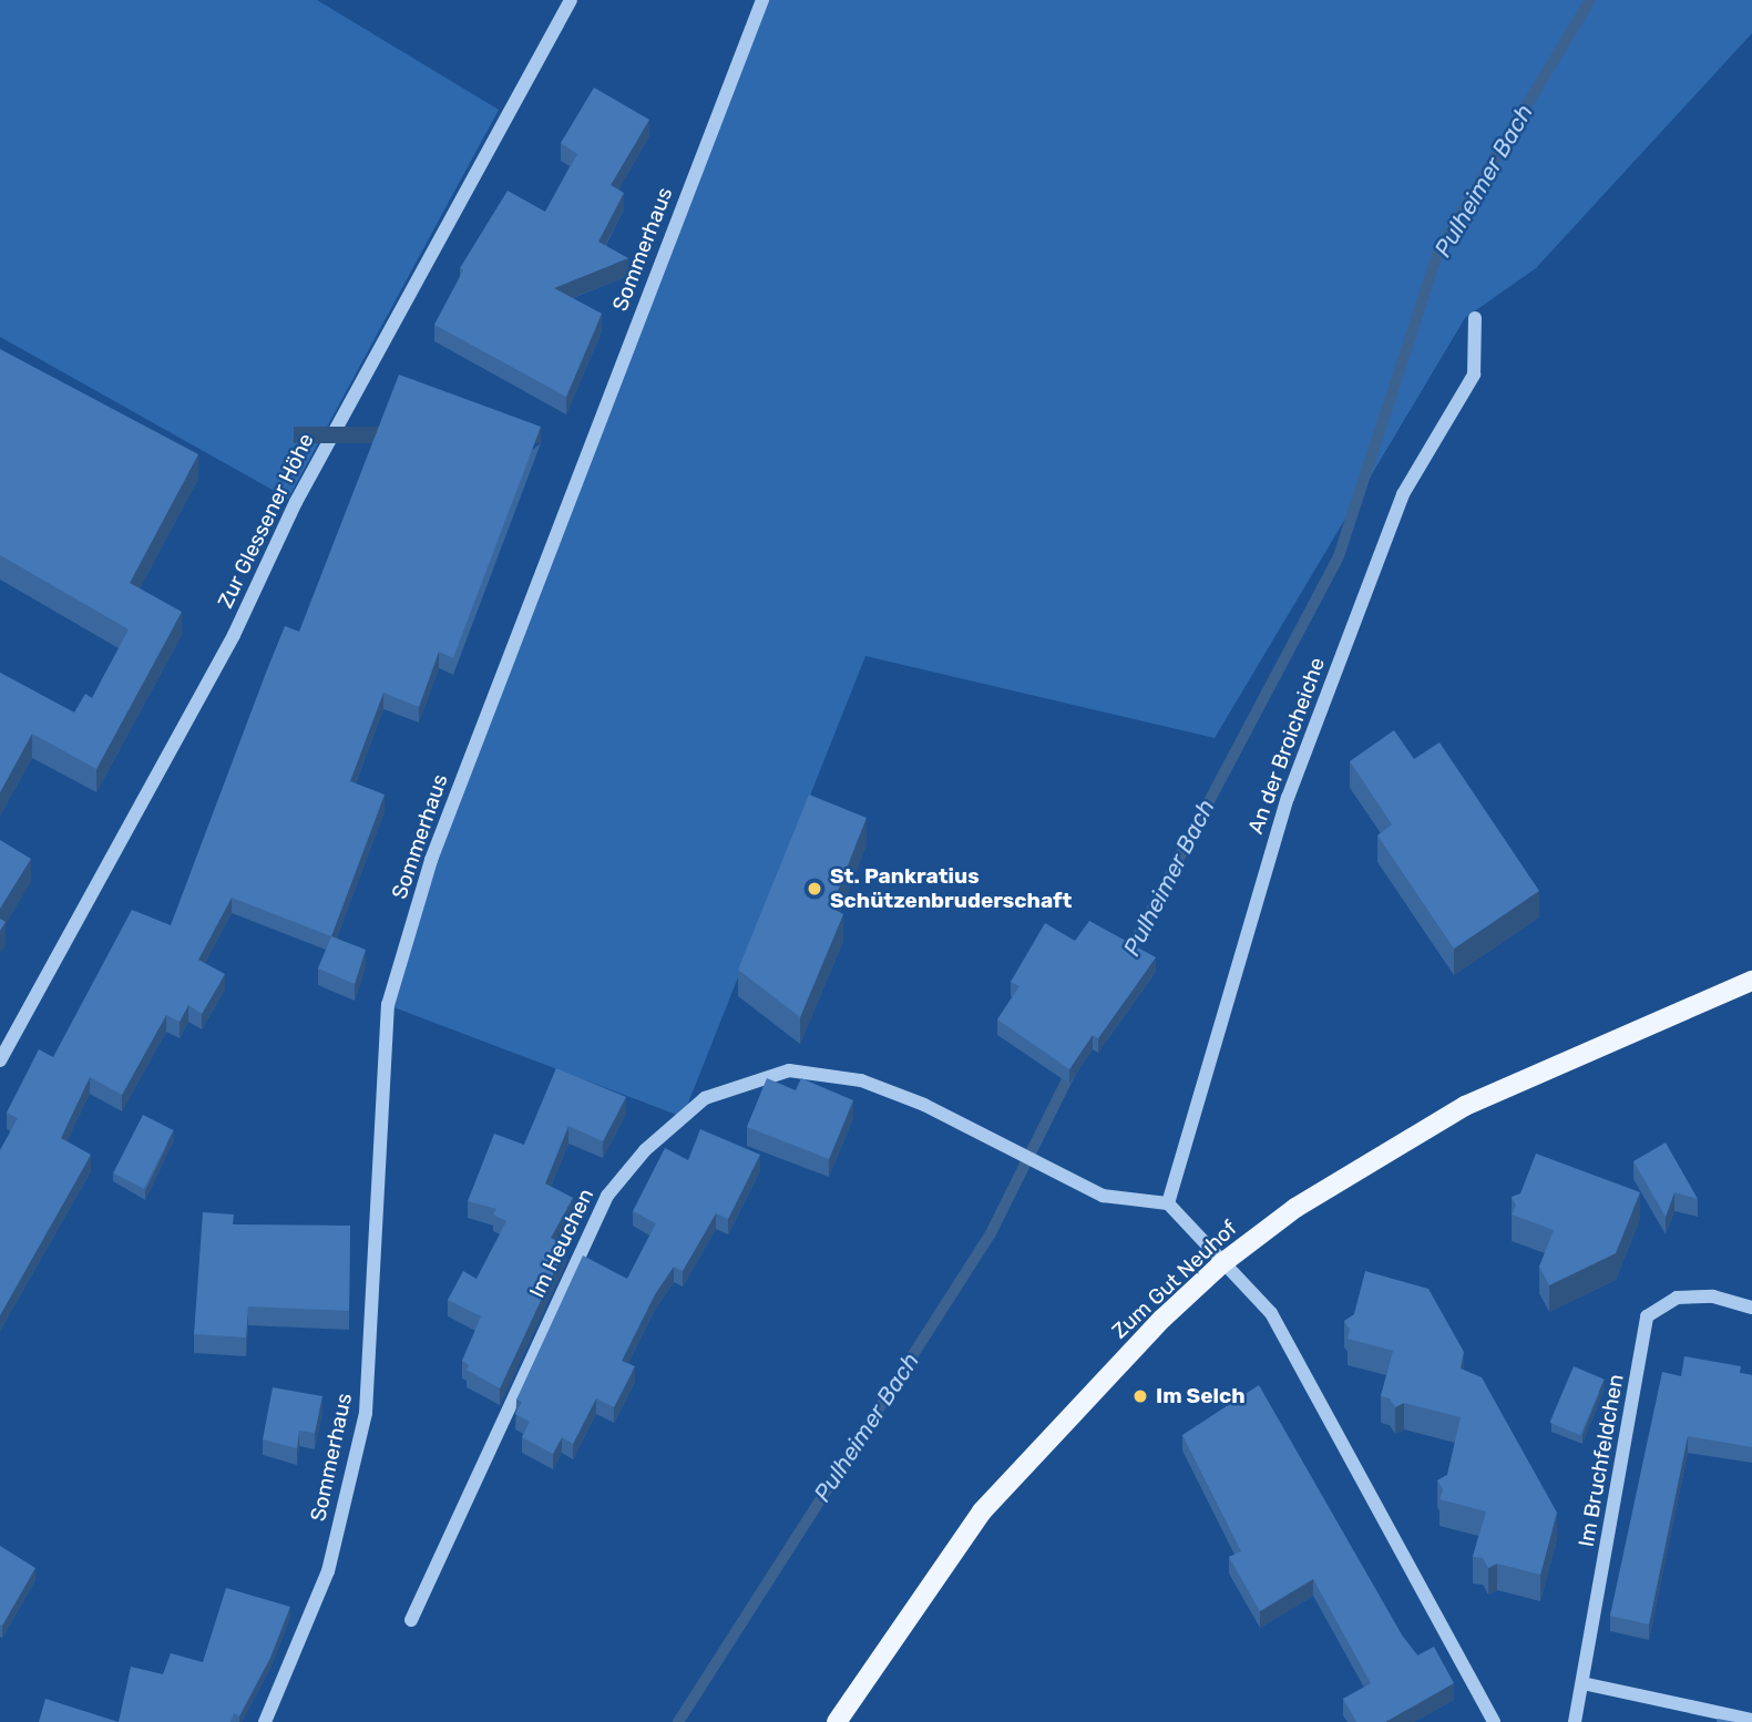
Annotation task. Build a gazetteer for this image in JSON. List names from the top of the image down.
{
  "streets": {
    "main road": ["Zum Gut Neuhof"],
    "street": [
      "Sommerhaus",
      "Zur Glessener Höhe",
      "An der Broicheiche",
      "Im Heuchen",
      "Im Bruchfeldchen"
    ]
  },
  "crossings": [
    ["An der Broicheiche", "Im Heuchen"]
  ],
  "water": ["Pulheimer Bach"],
  "places": ["St. Pankratius Schützenbruderschaft", "Im Selch"]
}
